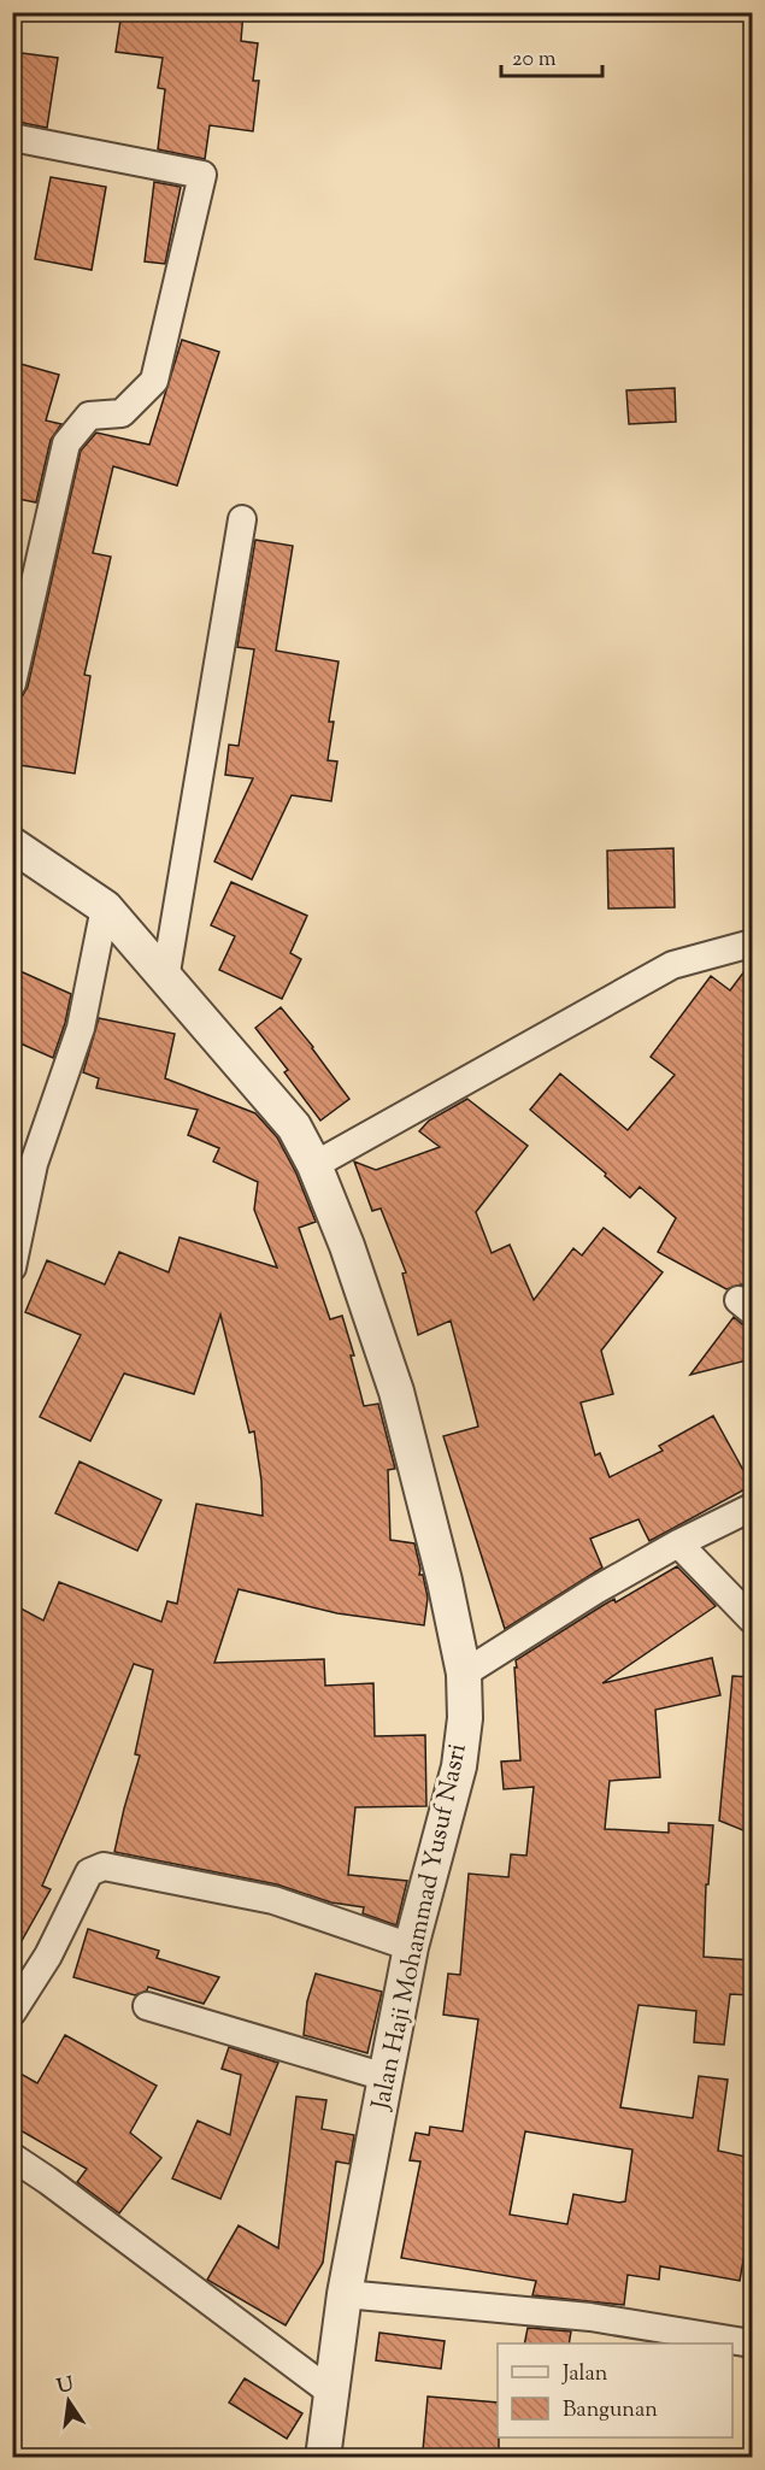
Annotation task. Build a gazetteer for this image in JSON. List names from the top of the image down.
{
  "streets": {
    "street": ["Jalan Haji Mohammad Yusuf Nasri"]
  },
  "legend": ["Jalan", "Bangunan"],
  "scale_bar": "20 m",
  "north": "top"
}
